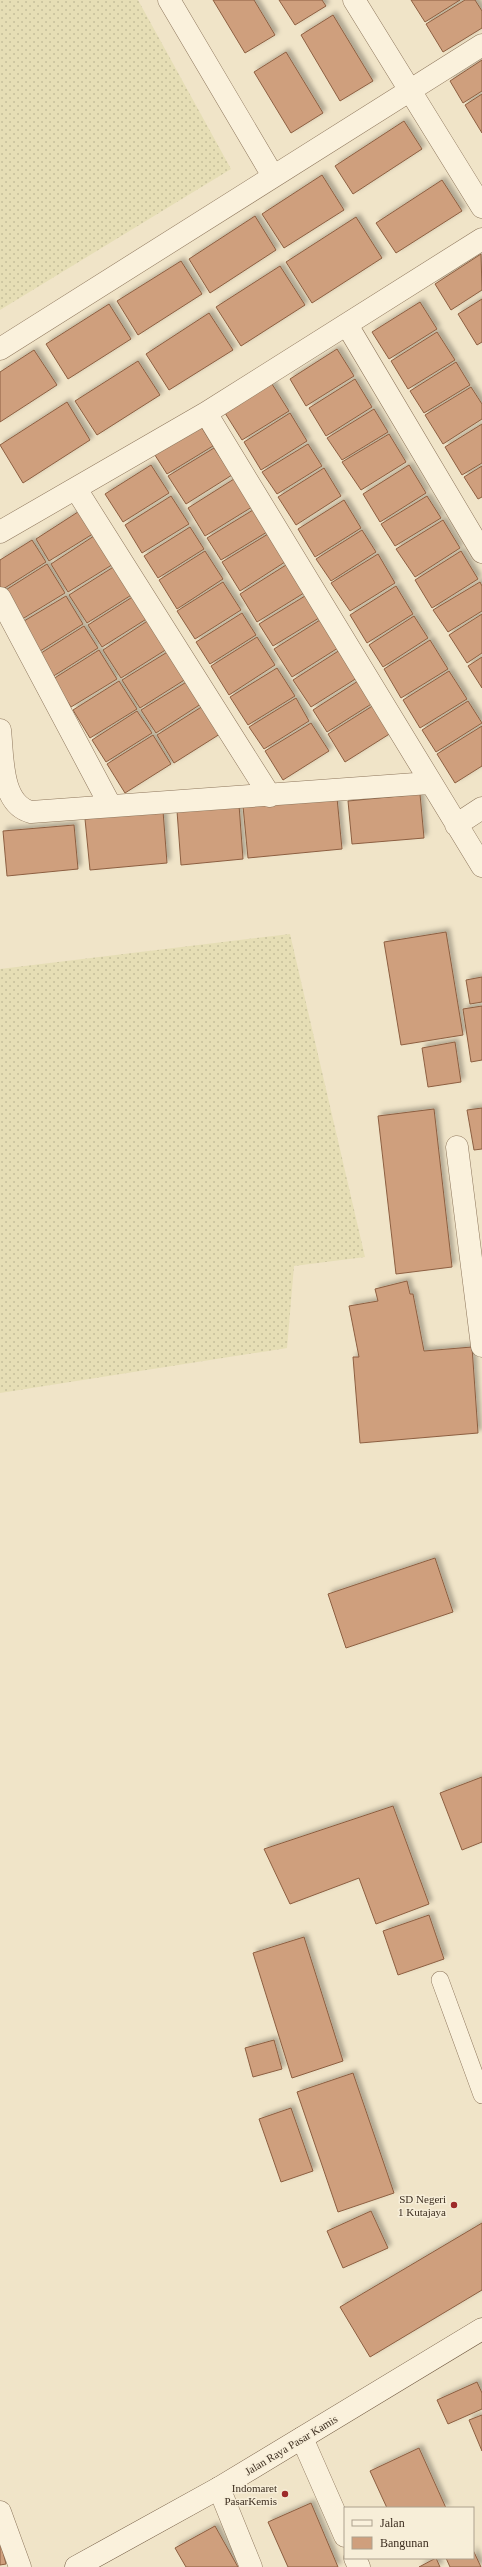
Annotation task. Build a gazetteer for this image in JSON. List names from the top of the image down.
{
  "streets": {
    "street": ["Jalan Raya Pasar Kamis"]
  },
  "places": ["SD Negeri 1 Kutajaya", "Indomaret PasarKemis"],
  "legend": ["Jalan", "Bangunan"]
}
